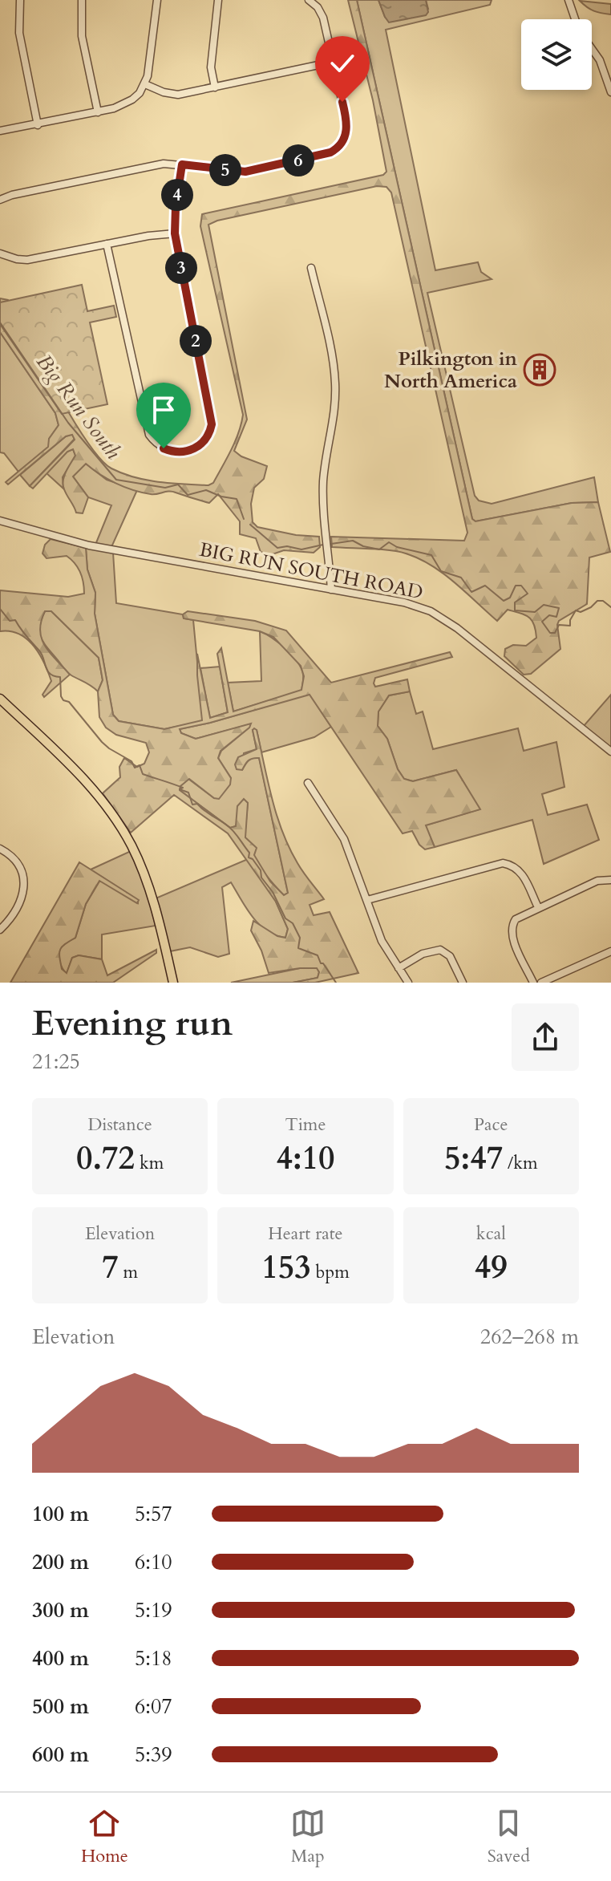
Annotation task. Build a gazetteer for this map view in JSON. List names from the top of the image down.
{
  "streets": {
    "street": ["BIG RUN SOUTH ROAD"]
  },
  "water": ["Big Run South"],
  "places": {
    "building": ["Pilkington in North America"]
  },
  "page": {
    "pins": [
      "6",
      "5",
      "4",
      "3",
      "2"
    ],
    "heading": ["Evening run", "21:25"],
    "stats": [
      ["Distance", "0.72 km"],
      ["Time", "4:10"],
      ["Pace", "5:47 /km"],
      ["Elevation", "7 m"],
      ["Heart rate", "153 bpm"],
      ["kcal", "49"]
    ],
    "chart": ["Elevation", "262–268 m"],
    "list": [
      {
        "name": "100 m",
        "note": "5:57"
      },
      {
        "name": "200 m",
        "note": "6:10"
      },
      {
        "name": "300 m",
        "note": "5:19"
      },
      {
        "name": "400 m",
        "note": "5:18"
      },
      {
        "name": "500 m",
        "note": "6:07"
      },
      {
        "name": "600 m",
        "note": "5:39"
      }
    ],
    "tabs": ["Home", "Map", "Saved"]
  }
}
